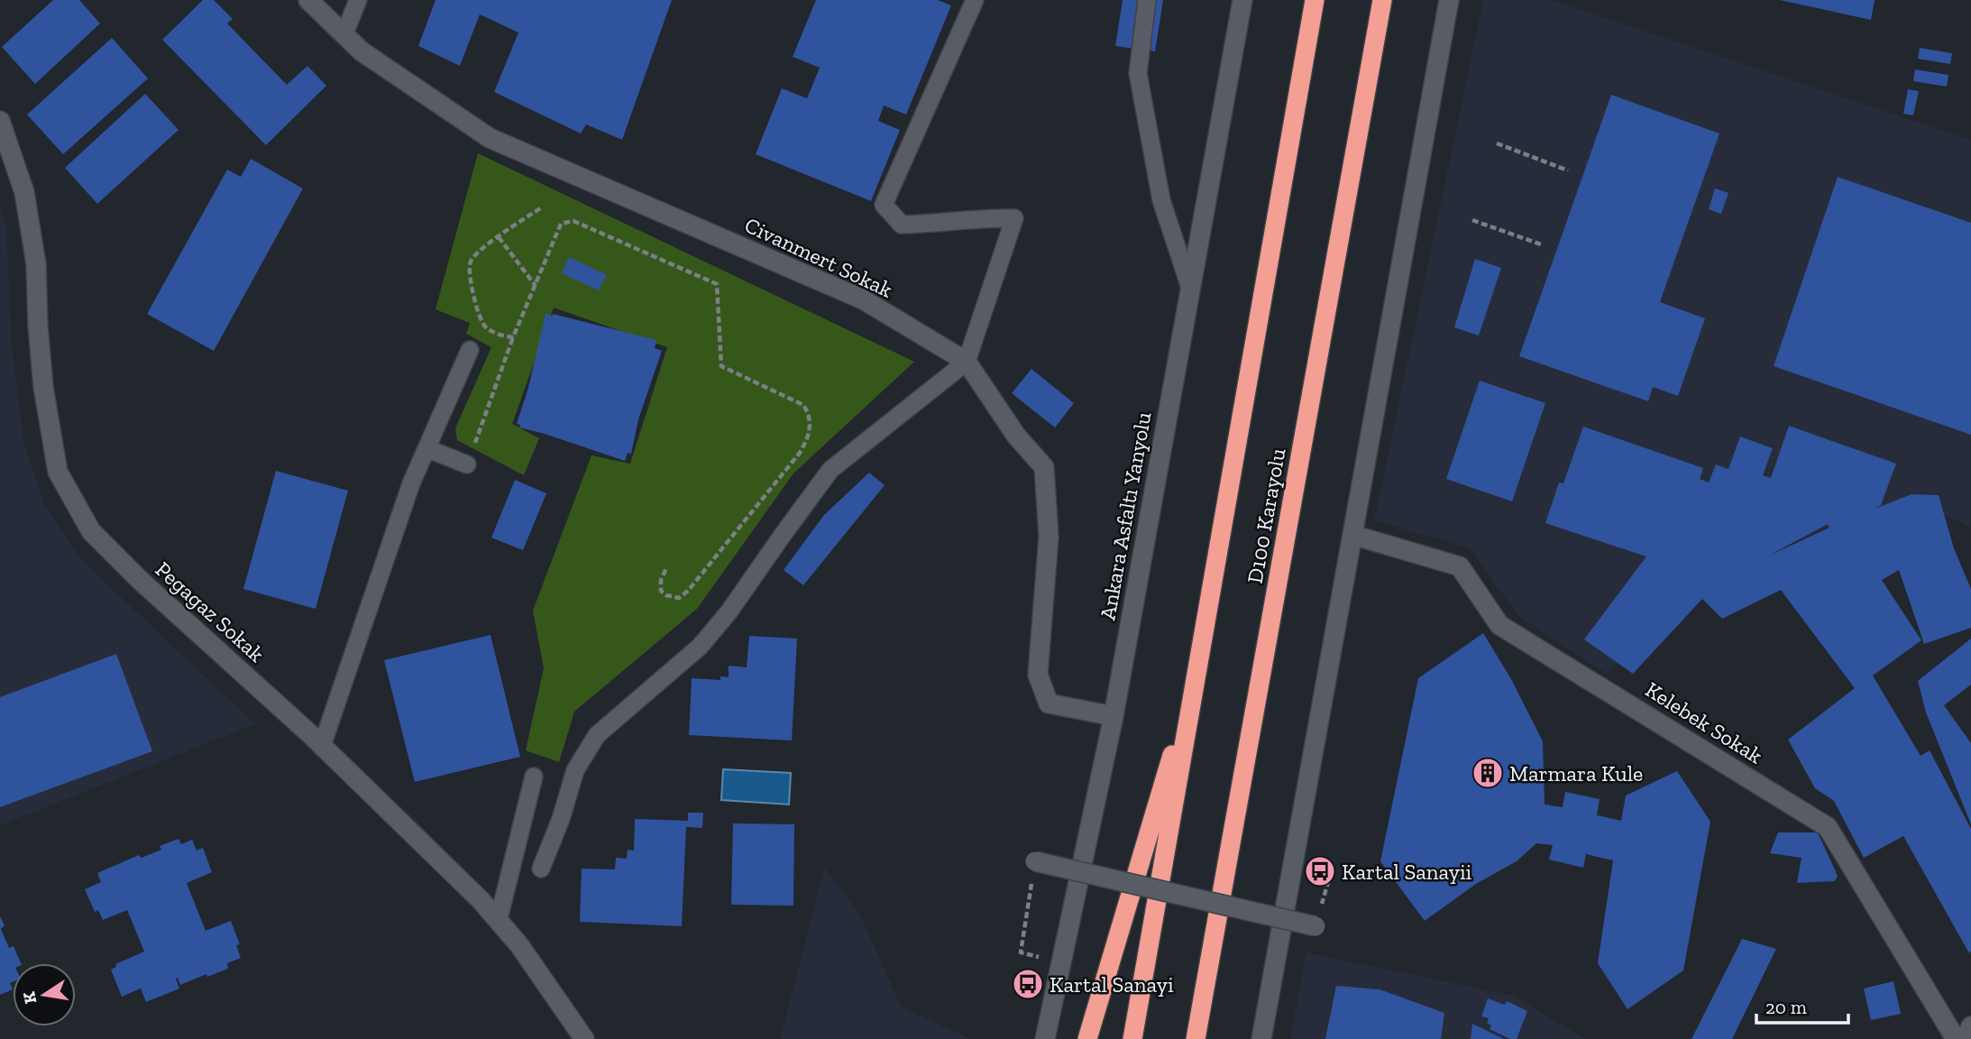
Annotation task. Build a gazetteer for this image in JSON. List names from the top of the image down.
{
  "streets": {
    "highway": ["D100 Karayolu"],
    "street": [
      "Civanmert Sokak",
      "Ankara Asfaltı Yanyolu",
      "Pegagaz Sokak",
      "Kelebek Sokak"
    ]
  },
  "crossings": [
    ["Civanmert Sokak", "Ankara Asfaltı Yanyolu"]
  ],
  "places": {
    "building": ["Marmara Kule"],
    "bus stop": ["Kartal Sanayii", "Kartal Sanayi"]
  },
  "scale_bar": "20 m",
  "north": "left"
}
